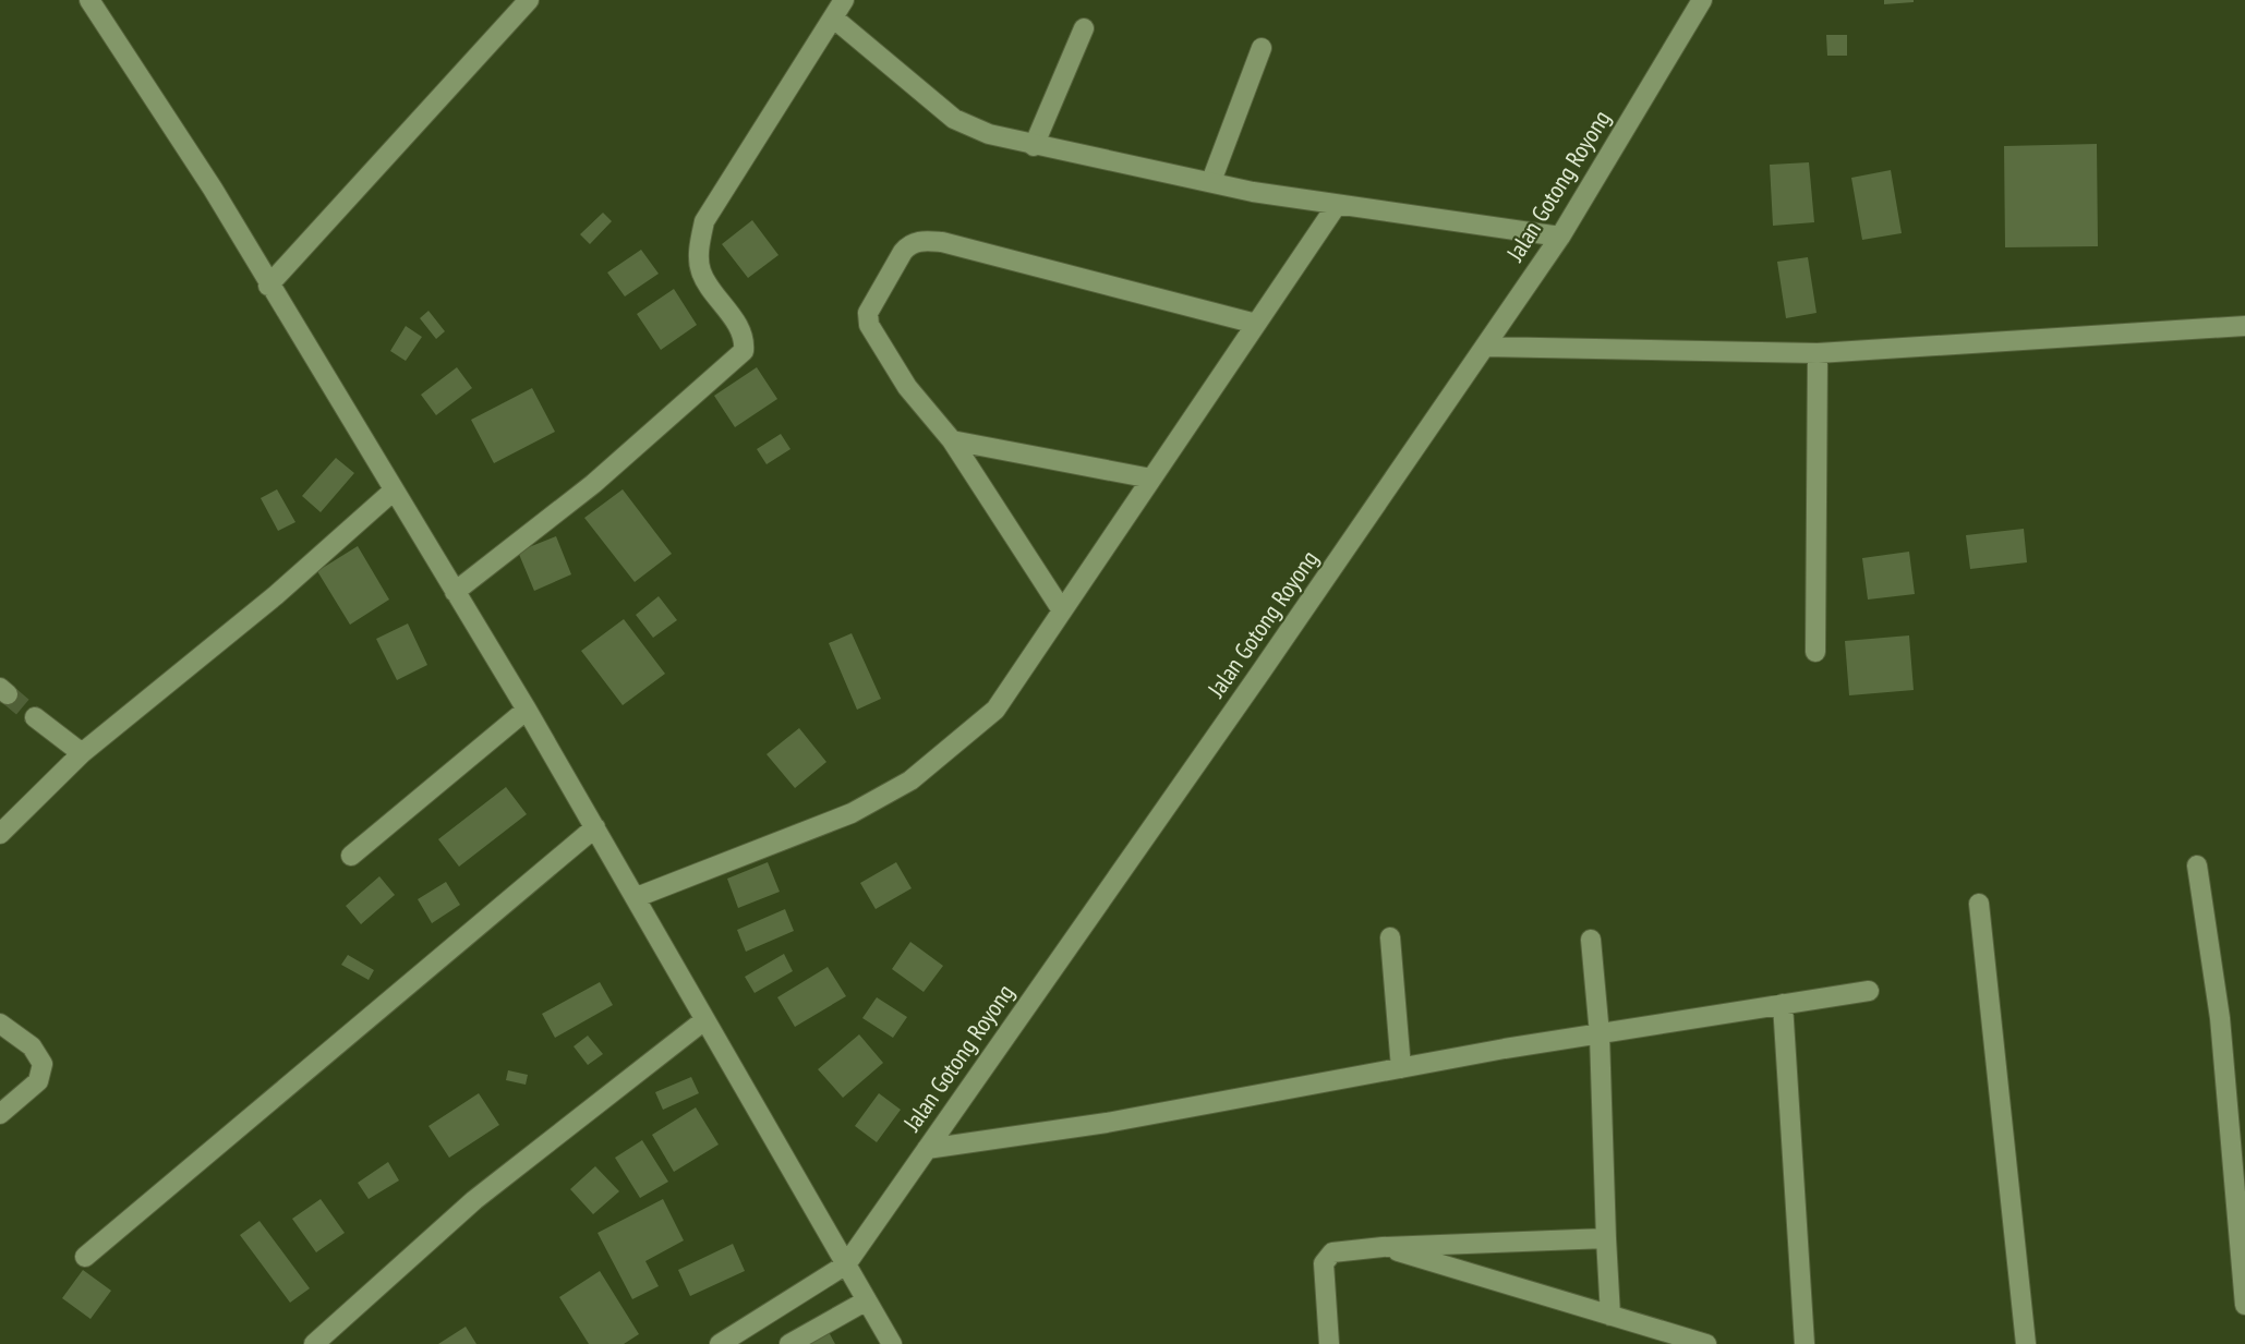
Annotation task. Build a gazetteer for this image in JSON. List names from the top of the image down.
{
  "streets": {
    "street": ["Jalan Gotong Royong"]
  }
}
